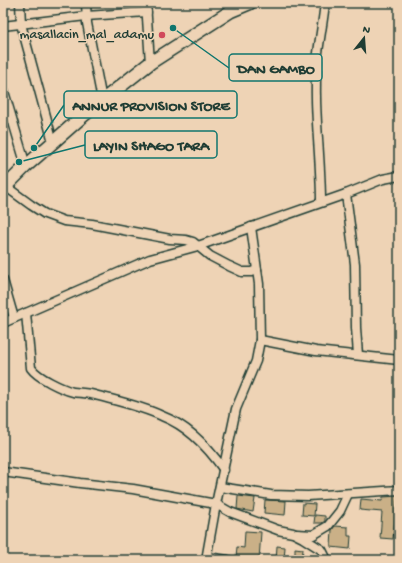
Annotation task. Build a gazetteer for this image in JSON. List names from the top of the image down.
{
  "places": [
    "DAN GAMBO",
    "masallacin_mal_adamu",
    "ANNUR PROVISION STORE",
    "LAYIN SHAGO TARA"
  ],
  "north": "top"
}
